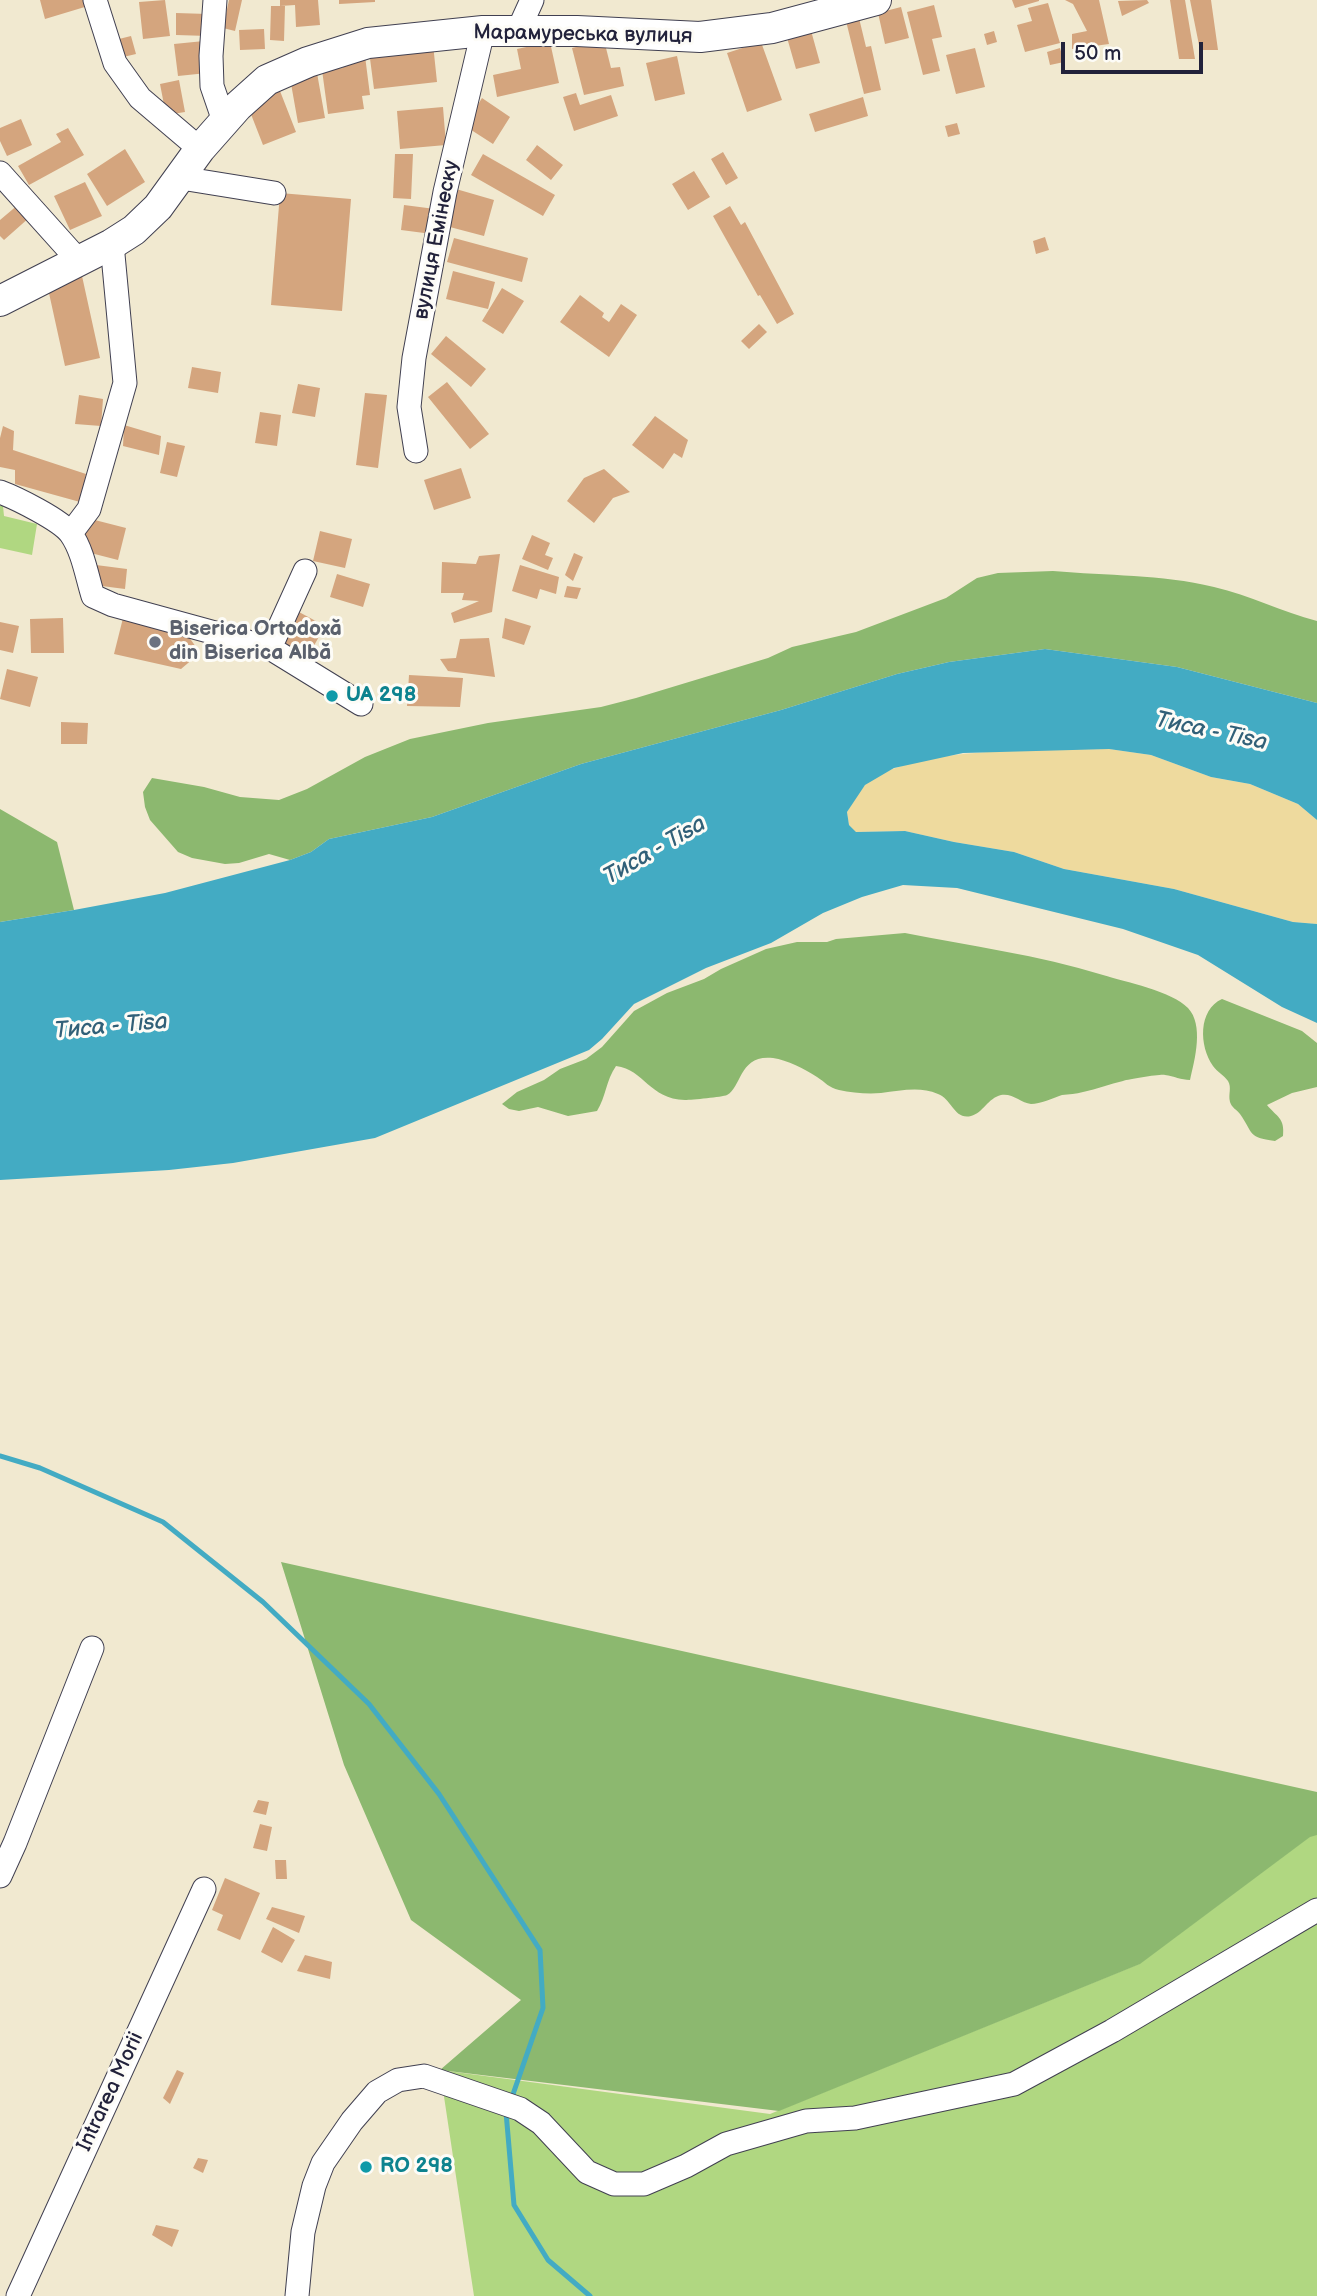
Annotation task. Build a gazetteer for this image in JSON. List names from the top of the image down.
{
  "streets": {
    "main road": ["Марамуреська вулиця"],
    "street": ["вулиця Емінеску", "Intrarea Morii"]
  },
  "crossings": [
    ["Марамуреська вулиця", "вулиця Емінеску"]
  ],
  "water": ["Тиса - Tisa"],
  "places": ["Biserica Ortodoxă din Biserica Albă", "UA 298", "RO 298"],
  "scale_bar": "50 m"
}
